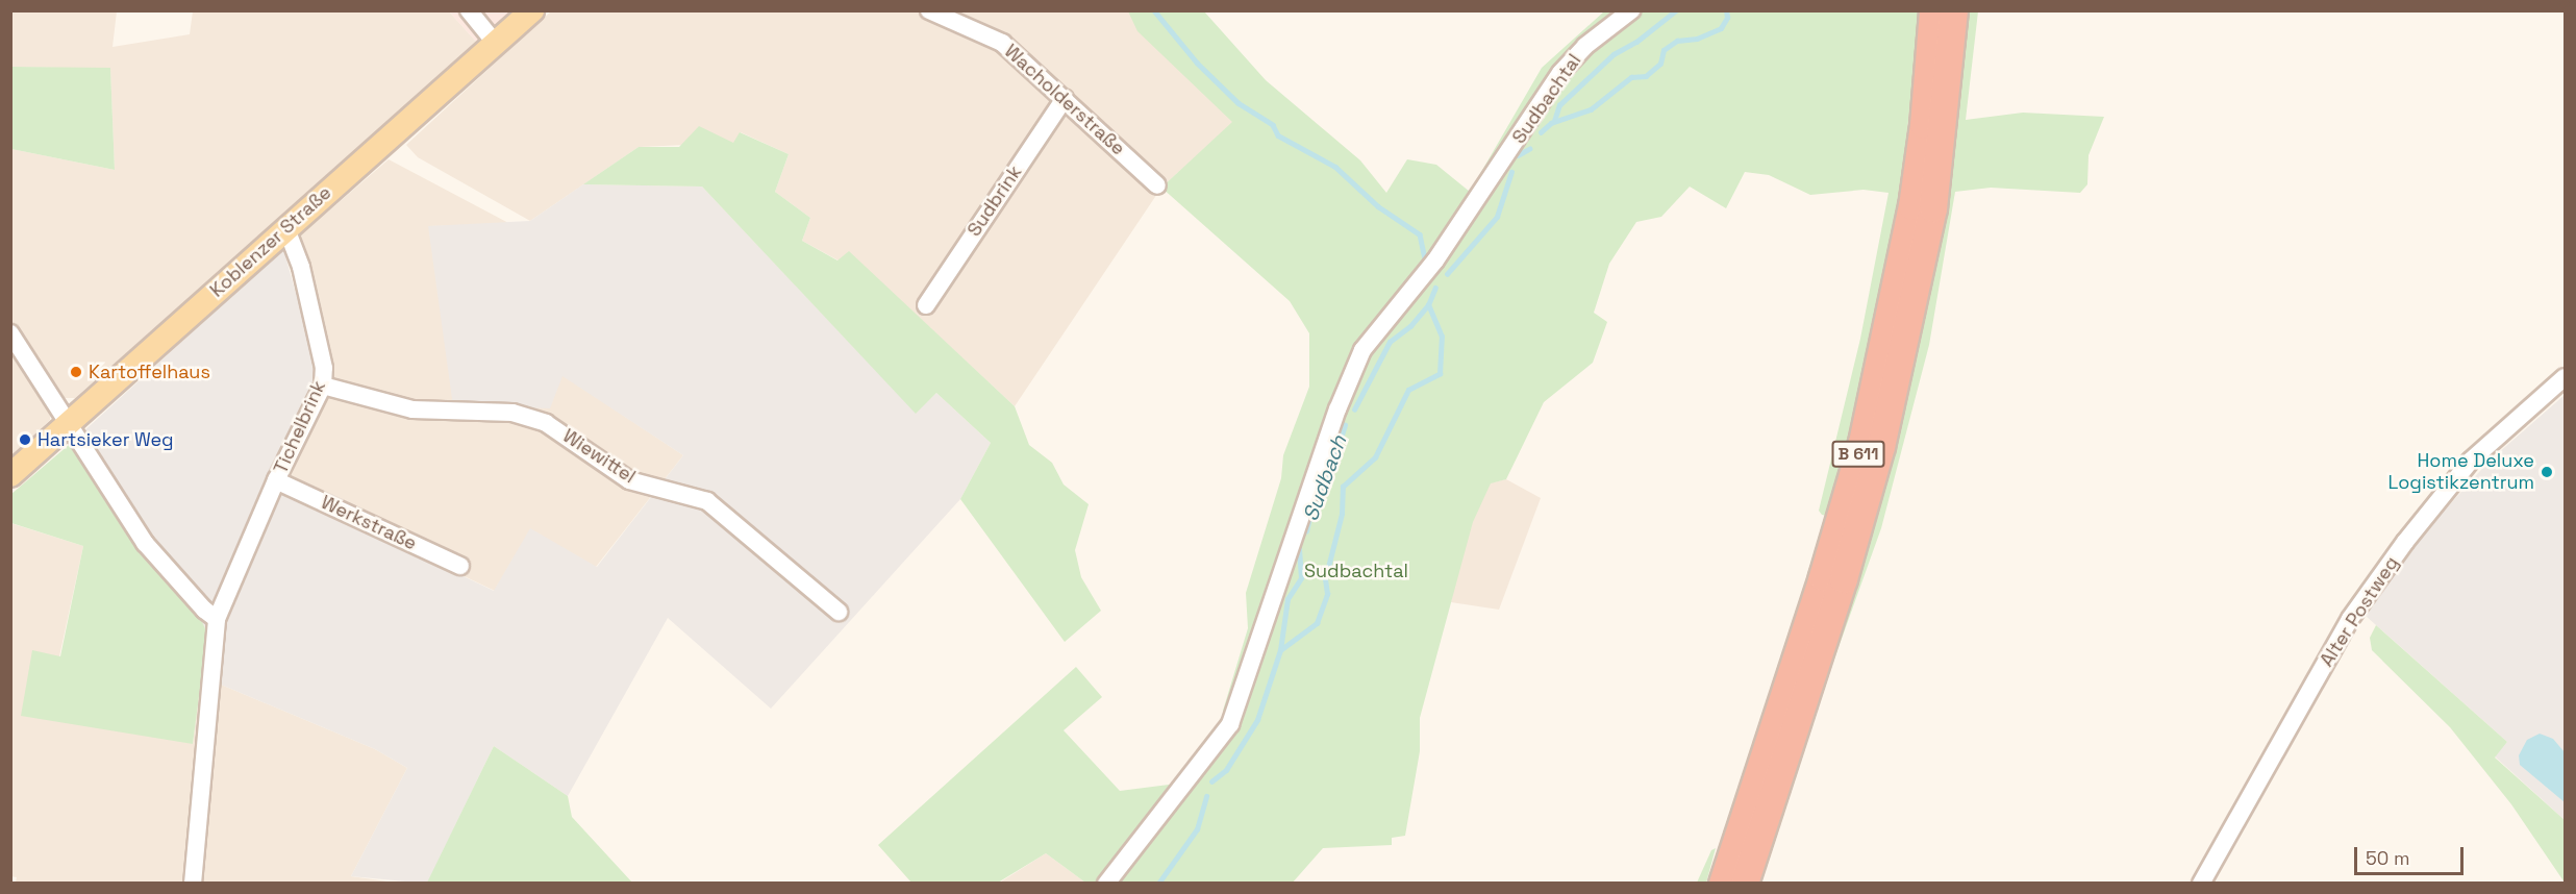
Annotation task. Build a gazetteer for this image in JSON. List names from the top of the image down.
{
  "streets": {
    "highway": ["B 611"],
    "main road": ["Koblenzer Straße"],
    "street": [
      "Sudbachtal",
      "Wacholderstraße",
      "Sudbrink",
      "Tichelbrink",
      "Wiewittel",
      "Werkstraße",
      "Alter Postweg"
    ]
  },
  "crossings": [
    ["Wacholderstraße", "Sudbrink"],
    ["Koblenzer Straße", "Tichelbrink"],
    ["Tichelbrink", "Wiewittel"],
    ["Tichelbrink", "Werkstraße"]
  ],
  "water": ["Sudbach"],
  "parks": ["Sudbachtal"],
  "places": ["Kartoffelhaus", "Hartsieker Weg", "Home Deluxe Logistikzentrum"],
  "scale_bar": "50 m"
}
